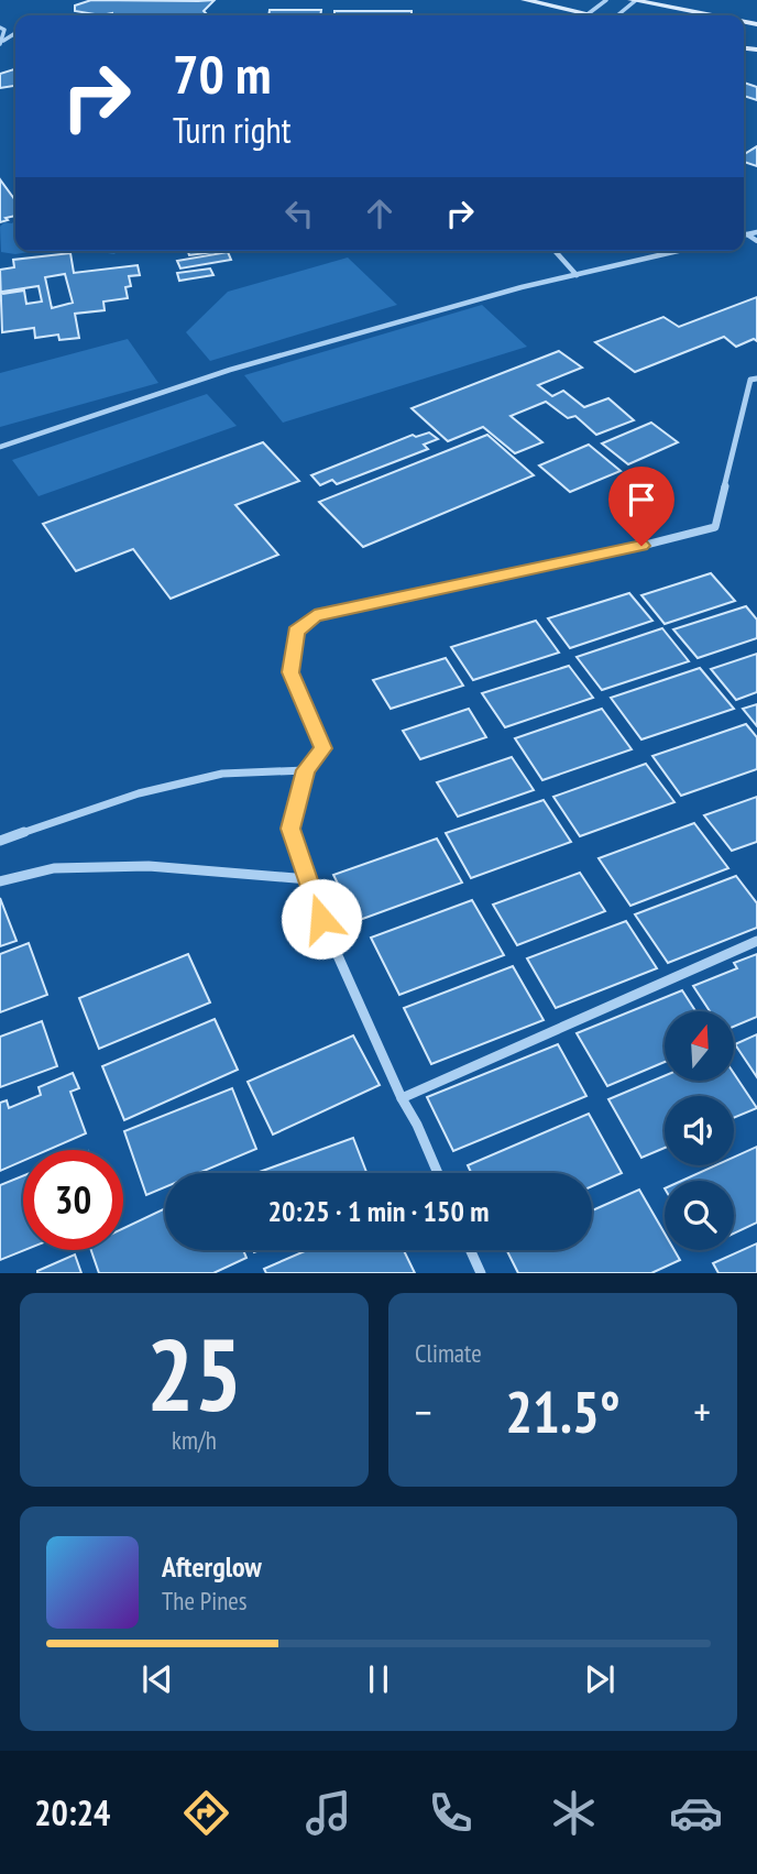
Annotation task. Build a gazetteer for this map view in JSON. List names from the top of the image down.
{
  "north": "top",
  "page": {
    "turn": ["70 m", "Turn right"],
    "limit": "30",
    "trip": "20:25 · 1 min · 150 m",
    "tile": [
      ["25", "km/h"],
      "Climate"
    ],
    "heat": ["−", "21.5°", "+"],
    "song": ["Afterglow", "The Pines"],
    "tabs": "20:24"
  }
}
